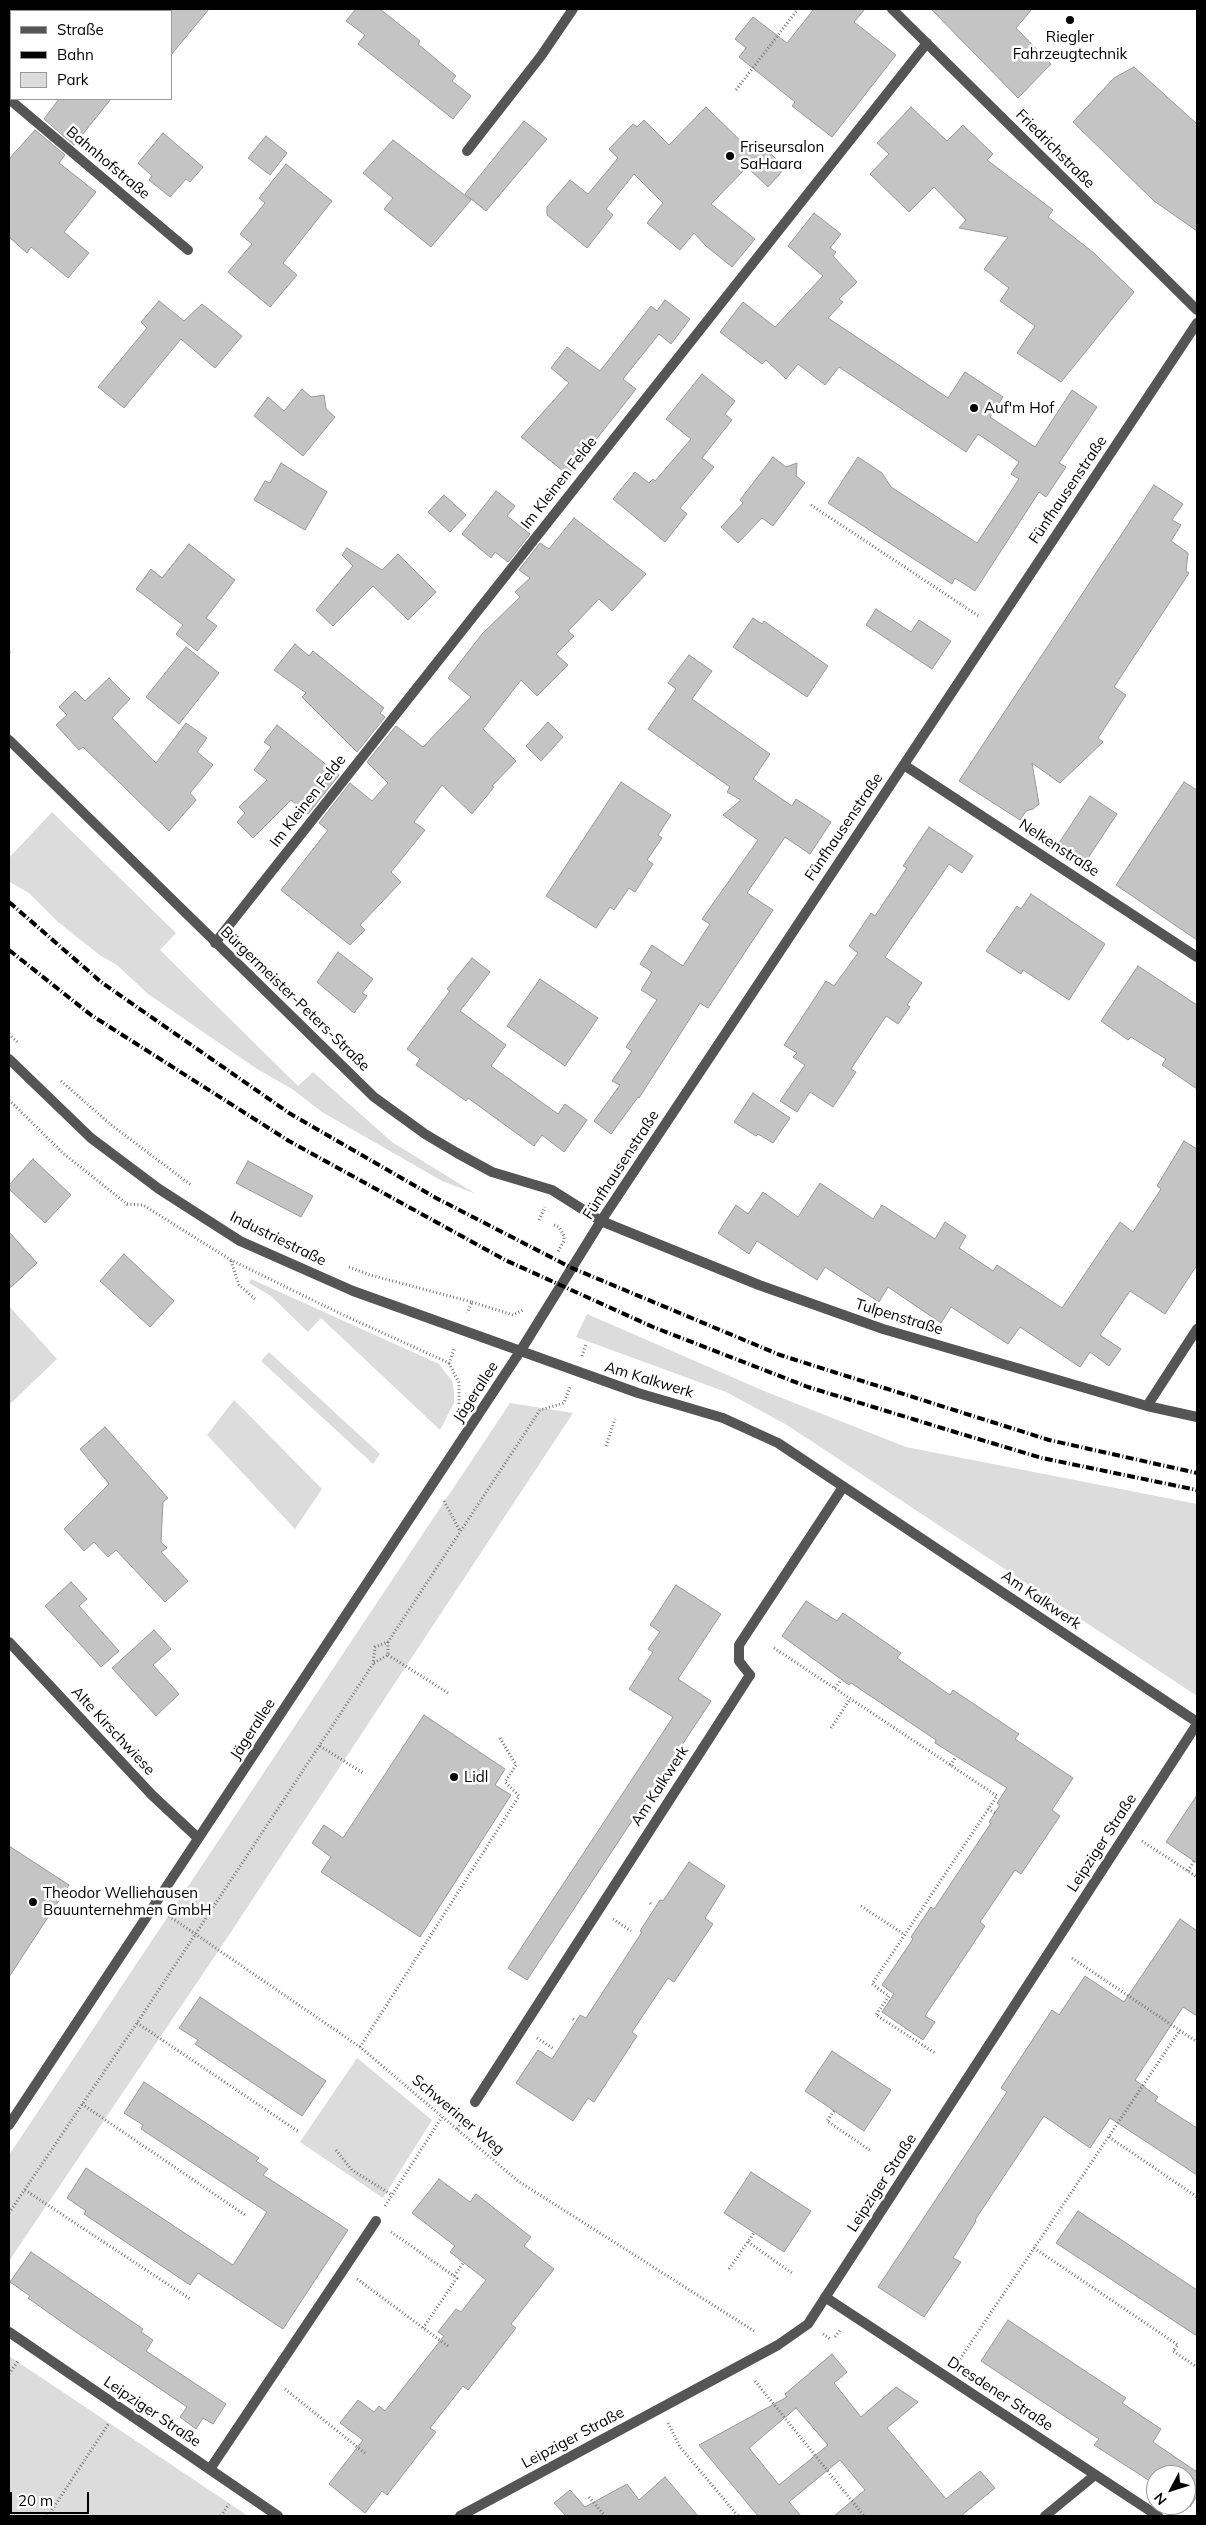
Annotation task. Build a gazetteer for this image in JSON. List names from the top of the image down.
{
  "streets": {
    "street": [
      "Friedrichstraße",
      "Bahnhofstraße",
      "Im Kleinen Felde",
      "Fünfhausenstraße",
      "Nelkenstraße",
      "Bürgermeister-Peters-Straße",
      "Industriestraße",
      "Tulpenstraße",
      "Am Kalkwerk",
      "Jägerallee",
      "Alte Kirschwiese",
      "Leipziger Straße",
      "Dresdener Straße"
    ],
    "path": ["Schweriner Weg"]
  },
  "crossings": [
    ["Friedrichstraße", "Im Kleinen Felde"],
    ["Im Kleinen Felde", "Bürgermeister-Peters-Straße"],
    ["Fünfhausenstraße", "Nelkenstraße"],
    ["Fünfhausenstraße", "Bürgermeister-Peters-Straße"],
    ["Fünfhausenstraße", "Industriestraße"],
    ["Fünfhausenstraße", "Tulpenstraße"],
    ["Fünfhausenstraße", "Am Kalkwerk"],
    ["Fünfhausenstraße", "Jägerallee"],
    ["Bürgermeister-Peters-Straße", "Tulpenstraße"],
    ["Industriestraße", "Am Kalkwerk"],
    ["Industriestraße", "Jägerallee"],
    ["Am Kalkwerk", "Jägerallee"],
    ["Am Kalkwerk", "Leipziger Straße"],
    ["Jägerallee", "Alte Kirschwiese"],
    ["Jägerallee", "Schweriner Weg"],
    ["Leipziger Straße", "Dresdener Straße"]
  ],
  "places": [
    "Riegler Fahrzeugtechnik",
    "Friseursalon SaHaara",
    "Auf'm Hof",
    "Lidl",
    "Theodor Welliehausen Bauunternehmen GmbH"
  ],
  "legend": ["Straße", "Bahn", "Park"],
  "scale_bar": "20 m",
  "north": "bottom left"
}
